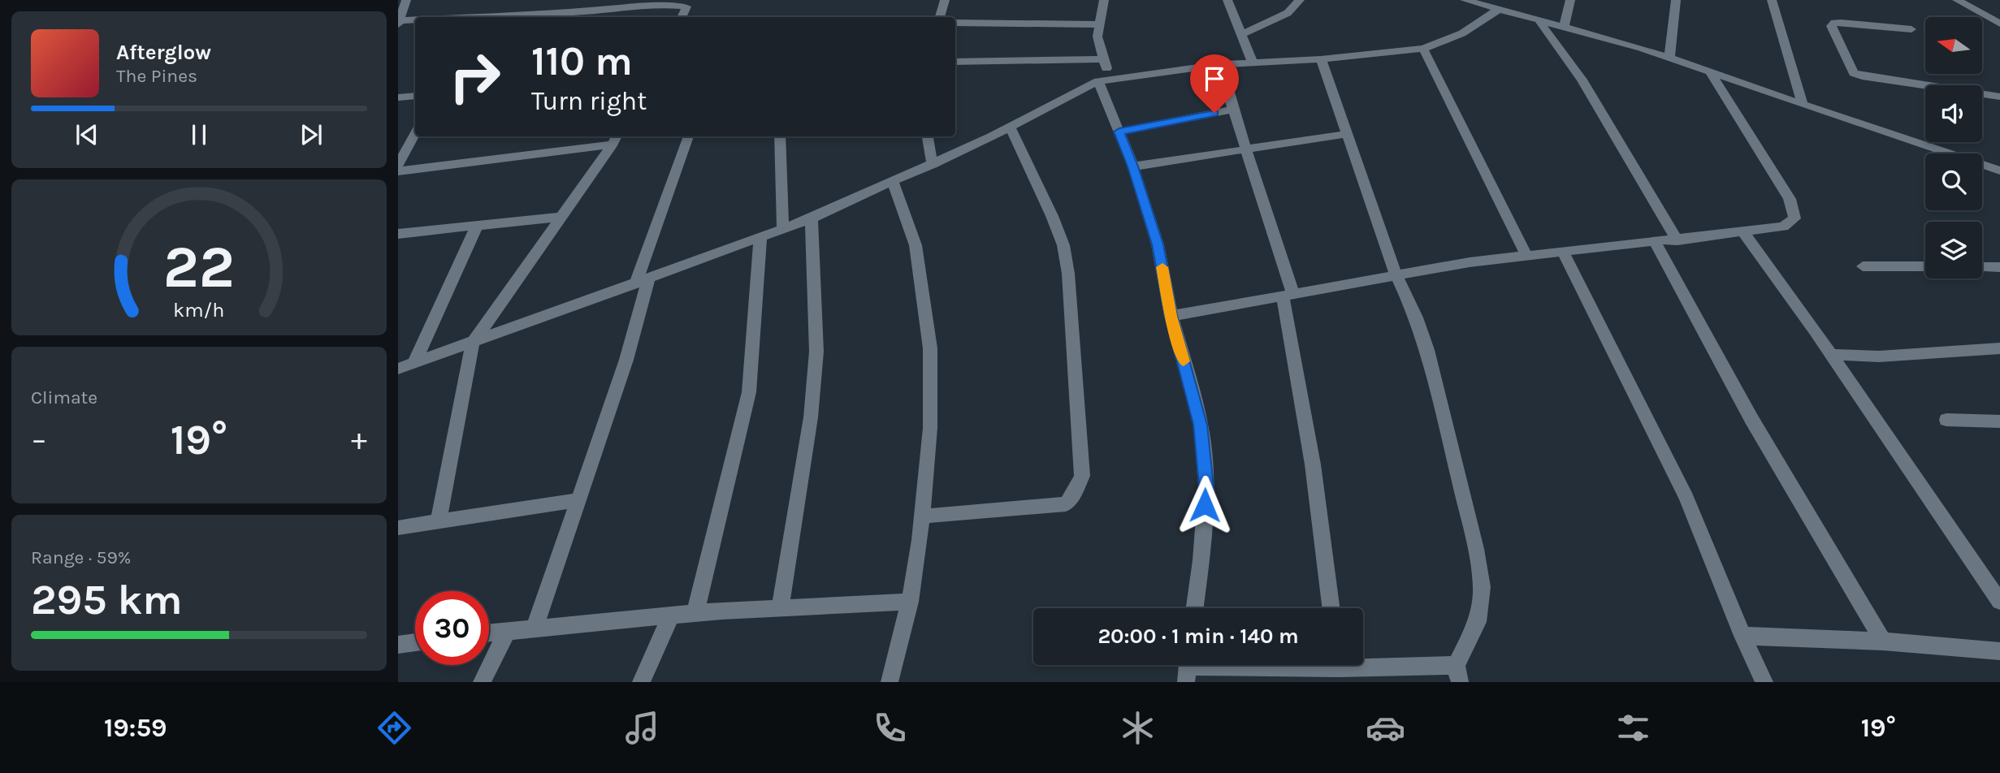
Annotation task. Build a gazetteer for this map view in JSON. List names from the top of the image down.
{
  "north": "left",
  "page": {
    "turn": ["110 m", "Turn right"],
    "song": ["Afterglow", "The Pines"],
    "tile": [
      "Climate",
      ["Range · 59%", "295 km"]
    ],
    "heat": ["−", "19°", "+"],
    "limit": "30",
    "trip": "20:00 · 1 min · 140 m",
    "tabs": ["19:59", "19°"],
    "gauge": ["22", "km/h"]
  }
}
